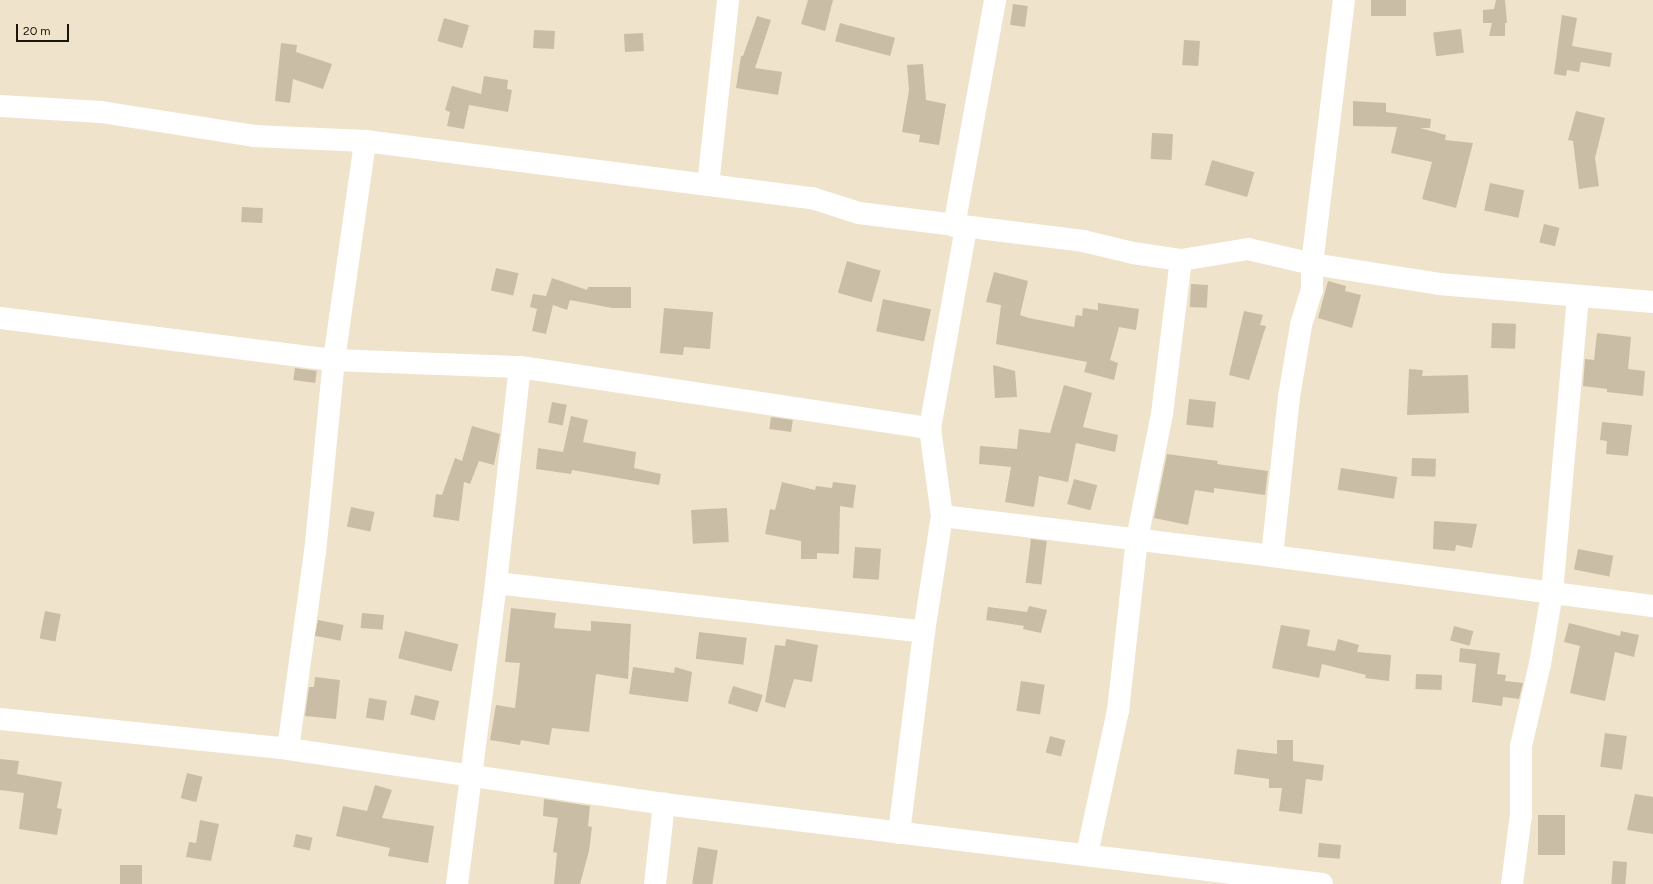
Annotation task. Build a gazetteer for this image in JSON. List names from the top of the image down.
{
  "scale_bar": "20 m"
}
